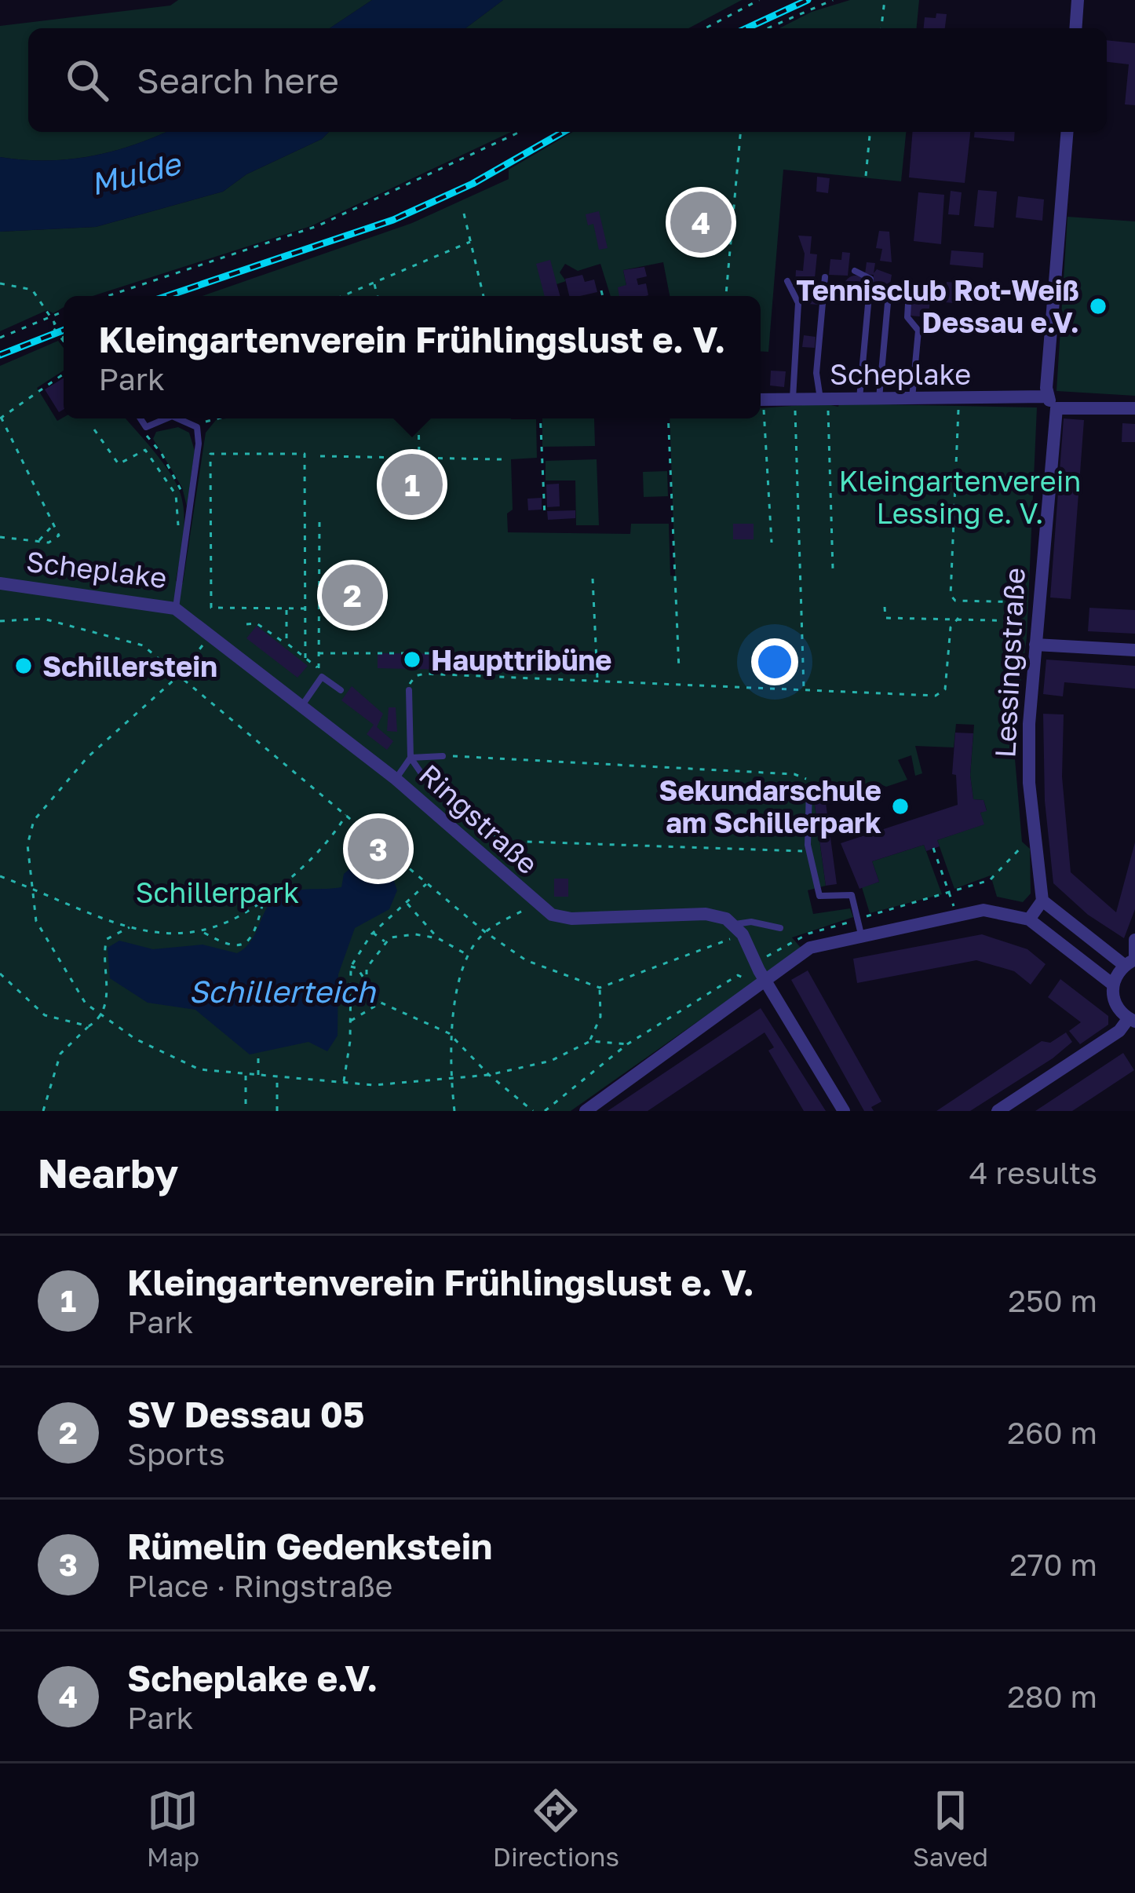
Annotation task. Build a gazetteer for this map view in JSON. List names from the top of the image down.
{
  "streets": {
    "street": ["Scheplake", "Lessingstraße", "Ringstraße"]
  },
  "crossings": [
    ["Scheplake", "Lessingstraße"],
    ["Scheplake", "Ringstraße"]
  ],
  "water": ["Mulde", "Schillerteich"],
  "parks": ["Kleingartenverein Lessing e. V.", "Schillerpark"],
  "places": [
    "Tennisclub Rot-Weiß Dessau e.V.",
    "Haupttribüne",
    "Schillerstein",
    "Sekundarschule am Schillerpark"
  ],
  "page": {
    "search": "Search here",
    "pins": [
      "4",
      "1",
      "2",
      "3"
    ],
    "popup": ["Kleingartenverein Frühlingslust e. V.", "Park"],
    "heading": ["Nearby", "4 results"],
    "list": [
      {
        "mark": "1",
        "name": "Kleingartenverein Frühlingslust e. V.",
        "note": "Park",
        "value": "250 m"
      },
      {
        "mark": "2",
        "name": "SV Dessau 05",
        "note": "Sports",
        "value": "260 m"
      },
      {
        "mark": "3",
        "name": "Rümelin Gedenkstein",
        "note": "Place · Ringstraße",
        "value": "270 m"
      },
      {
        "mark": "4",
        "name": "Scheplake e.V.",
        "note": "Park",
        "value": "280 m"
      }
    ],
    "nav": ["Map", "Directions", "Saved"]
  }
}
